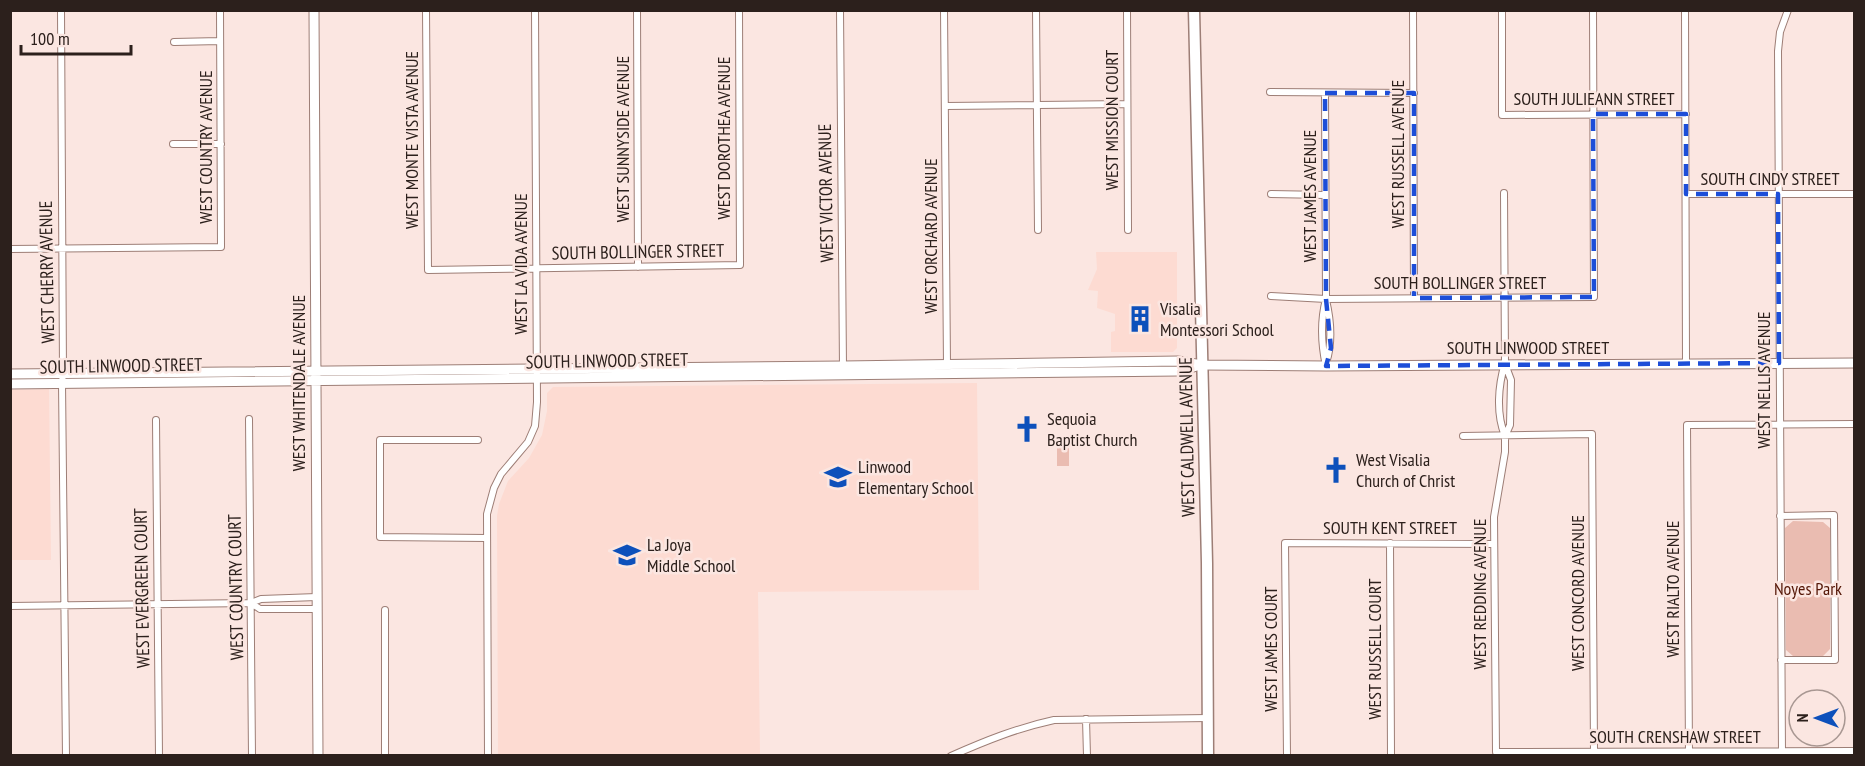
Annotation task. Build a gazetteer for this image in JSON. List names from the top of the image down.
{
  "streets": {
    "main road": ["WEST CALDWELL AVENUE"],
    "street": [
      "SOUTH JULIEANN STREET",
      "WEST MISSION COURT",
      "WEST DOROTHEA AVENUE",
      "WEST SUNNYSIDE AVENUE",
      "WEST MONTE VISTA AVENUE",
      "WEST COUNTRY AVENUE",
      "WEST RUSSELL AVENUE",
      "SOUTH CINDY STREET",
      "WEST VICTOR AVENUE",
      "WEST JAMES AVENUE",
      "WEST ORCHARD AVENUE",
      "SOUTH BOLLINGER STREET",
      "WEST LA VIDA AVENUE",
      "WEST CHERRY AVENUE",
      "SOUTH LINWOOD STREET",
      "WEST NELLIS AVENUE",
      "WEST WHITENDALE AVENUE",
      "SOUTH KENT STREET",
      "WEST COUNTRY COURT",
      "WEST EVERGREEN COURT",
      "WEST RIALTO AVENUE",
      "WEST CONCORD AVENUE",
      "WEST REDDING AVENUE",
      "WEST JAMES COURT",
      "WEST RUSSELL COURT",
      "SOUTH CRENSHAW STREET"
    ]
  },
  "crossings": [
    ["SOUTH JULIEANN STREET", "SOUTH BOLLINGER STREET"],
    ["WEST DOROTHEA AVENUE", "SOUTH BOLLINGER STREET"],
    ["WEST SUNNYSIDE AVENUE", "SOUTH BOLLINGER STREET"],
    ["WEST MONTE VISTA AVENUE", "SOUTH BOLLINGER STREET"],
    ["WEST COUNTRY AVENUE", "WEST CHERRY AVENUE"],
    ["WEST RUSSELL AVENUE", "SOUTH BOLLINGER STREET"],
    ["SOUTH CINDY STREET", "WEST NELLIS AVENUE"],
    ["WEST VICTOR AVENUE", "SOUTH LINWOOD STREET"],
    ["WEST JAMES AVENUE", "SOUTH BOLLINGER STREET"],
    ["WEST JAMES AVENUE", "SOUTH LINWOOD STREET"],
    ["WEST ORCHARD AVENUE", "SOUTH LINWOOD STREET"],
    ["SOUTH BOLLINGER STREET", "WEST LA VIDA AVENUE"],
    ["SOUTH BOLLINGER STREET", "WEST REDDING AVENUE"],
    ["WEST LA VIDA AVENUE", "SOUTH LINWOOD STREET"],
    ["WEST CHERRY AVENUE", "SOUTH LINWOOD STREET"],
    ["SOUTH LINWOOD STREET", "WEST NELLIS AVENUE"],
    ["SOUTH LINWOOD STREET", "WEST WHITENDALE AVENUE"],
    ["SOUTH LINWOOD STREET", "WEST CALDWELL AVENUE"],
    ["SOUTH LINWOOD STREET", "WEST REDDING AVENUE"],
    ["WEST NELLIS AVENUE", "WEST RIALTO AVENUE"],
    ["WEST NELLIS AVENUE", "SOUTH CRENSHAW STREET"],
    ["SOUTH KENT STREET", "WEST REDDING AVENUE"],
    ["SOUTH KENT STREET", "WEST JAMES COURT"],
    ["SOUTH KENT STREET", "WEST RUSSELL COURT"],
    ["WEST RIALTO AVENUE", "SOUTH CRENSHAW STREET"],
    ["WEST CONCORD AVENUE", "WEST REDDING AVENUE"],
    ["WEST CONCORD AVENUE", "SOUTH CRENSHAW STREET"],
    ["WEST REDDING AVENUE", "SOUTH CRENSHAW STREET"]
  ],
  "parks": ["Noyes Park"],
  "places": {
    "building": ["Visalia Montessori School"],
    "church": ["Sequoia Baptist Church", "West Visalia Church of Christ"],
    "school or university": ["Linwood Elementary School", "La Joya Middle School"]
  },
  "scale_bar": "100 m",
  "north": "left"
}
